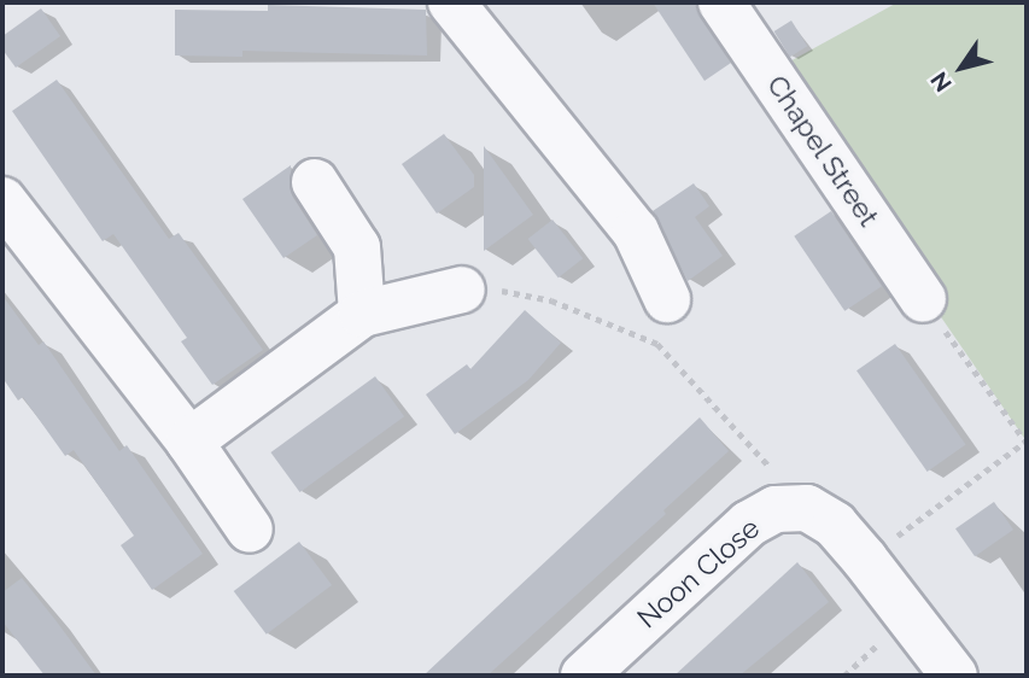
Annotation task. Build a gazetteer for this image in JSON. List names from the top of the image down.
{
  "streets": {
    "street": ["Chapel Street", "Noon Close"]
  },
  "north": "bottom left"
}
